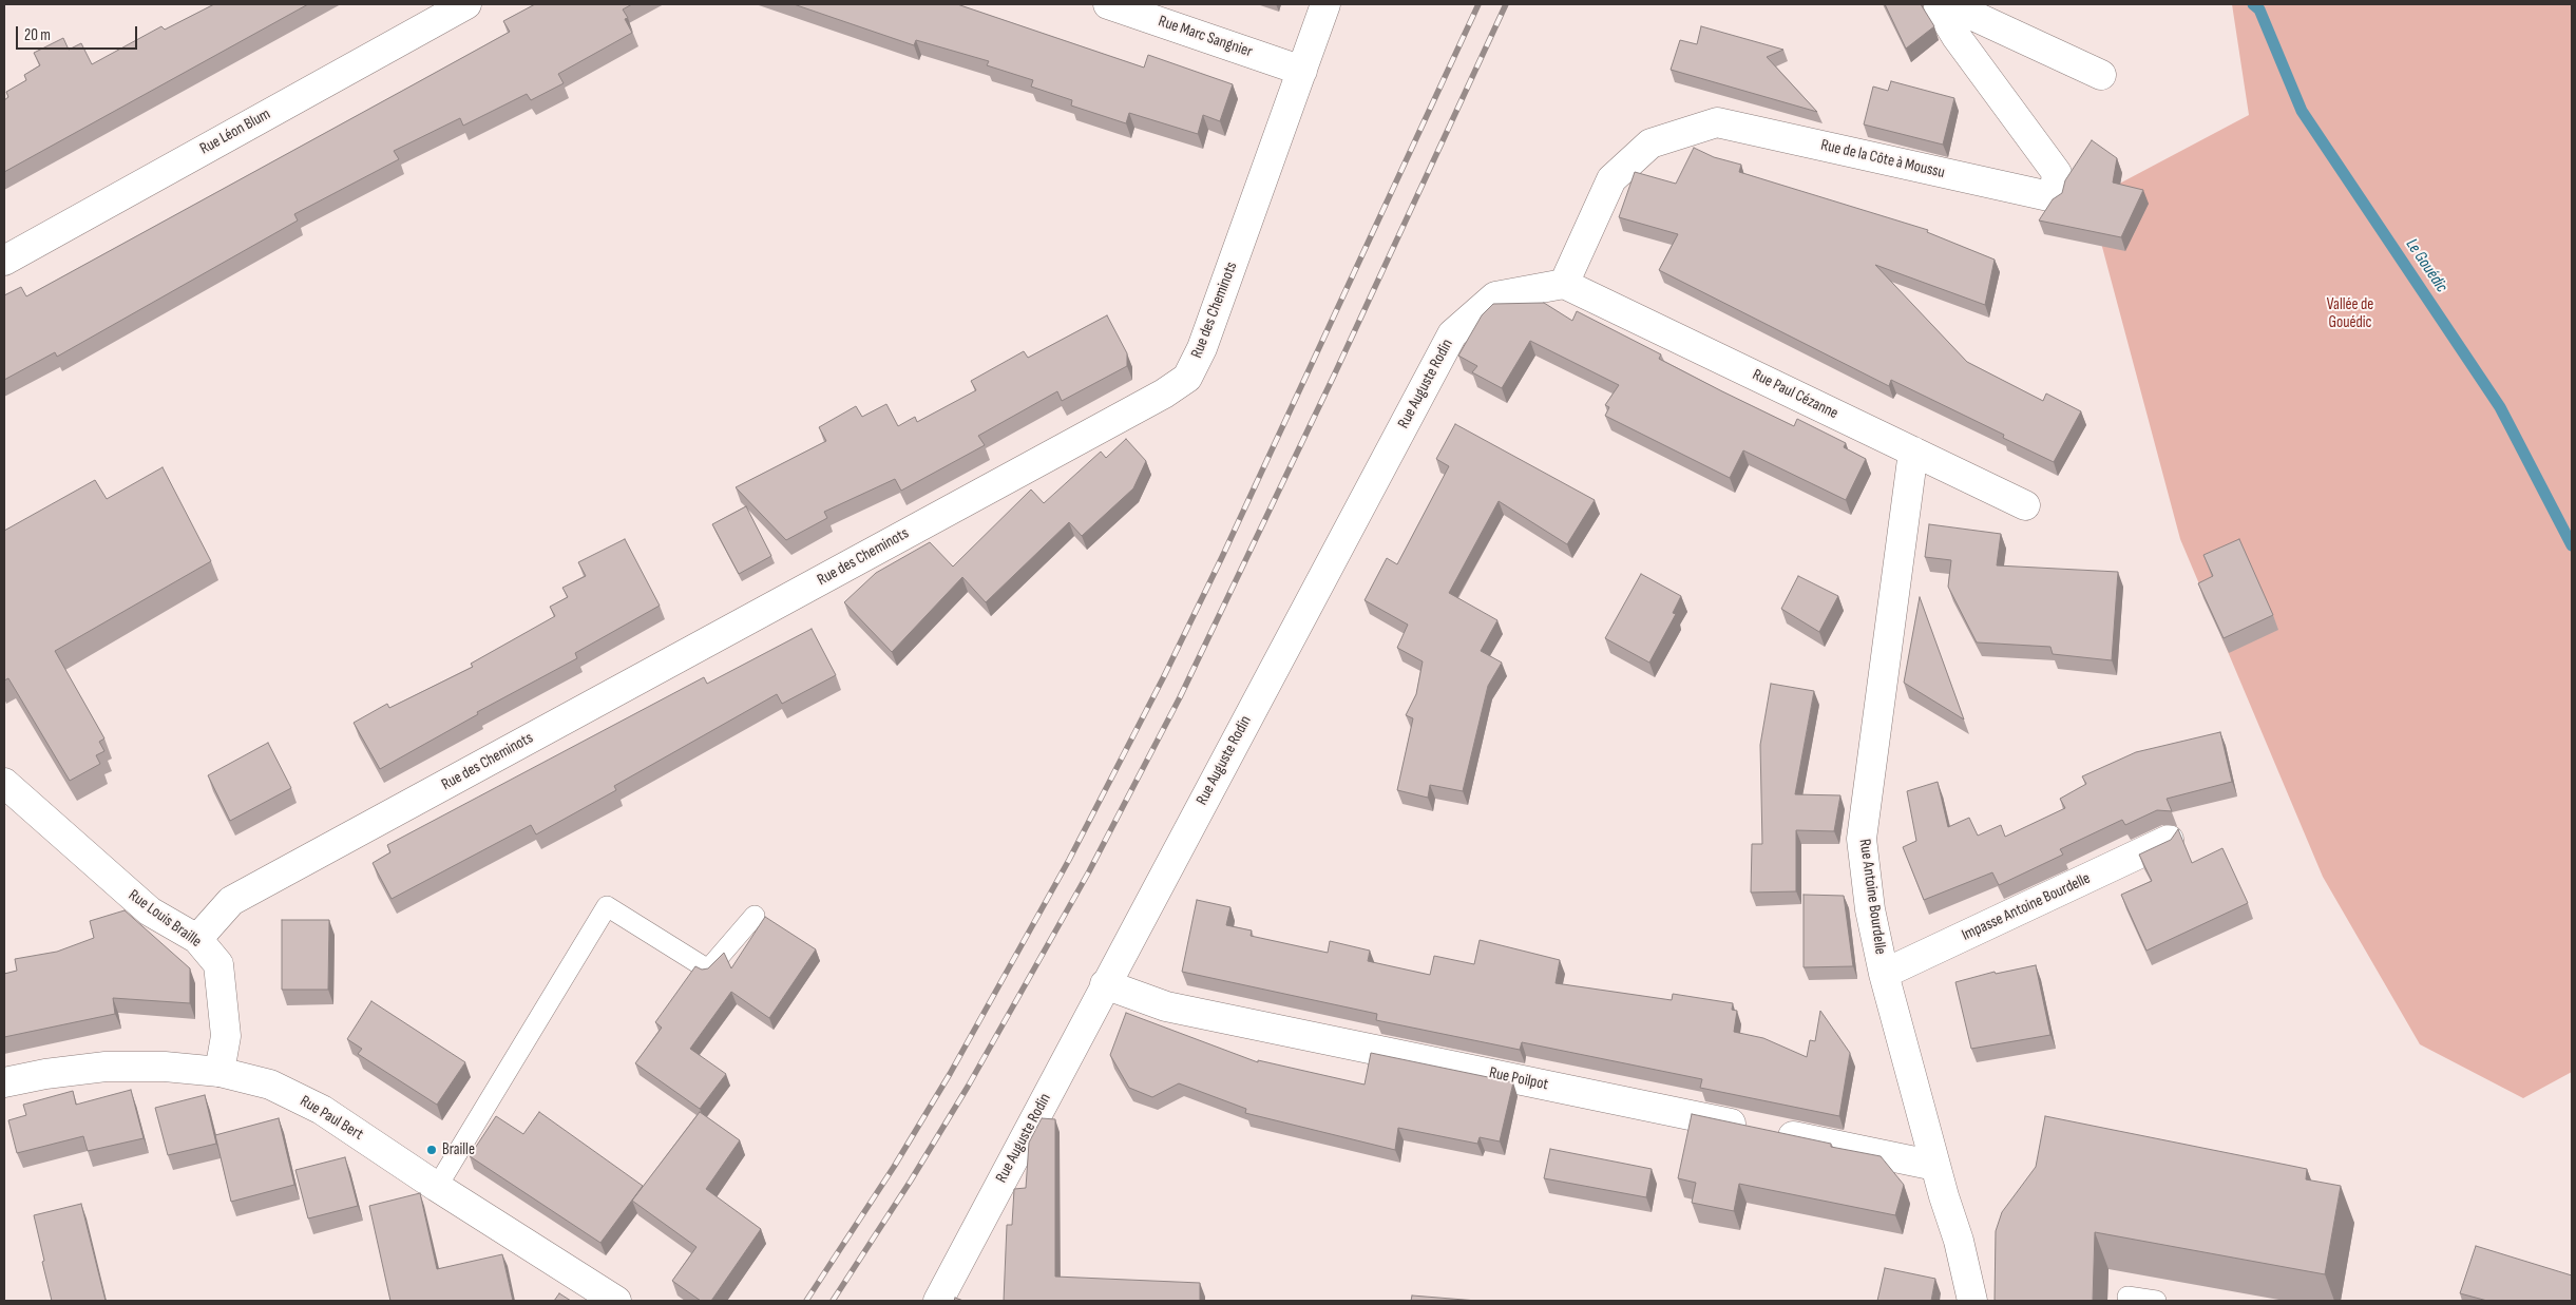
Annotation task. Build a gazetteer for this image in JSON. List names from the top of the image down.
{
  "streets": {
    "street": [
      "Rue Marc Sangnier",
      "Rue Léon Blum",
      "Rue de la Côte à Moussu",
      "Rue des Cheminots",
      "Rue Auguste Rodin",
      "Rue Paul Cézanne",
      "Rue Antoine Bourdelle",
      "Impasse Antoine Bourdelle",
      "Rue Louis Braille",
      "Rue Poilpot",
      "Rue Paul Bert"
    ]
  },
  "crossings": [
    ["Rue Marc Sangnier", "Rue des Cheminots"],
    ["Rue de la Côte à Moussu", "Rue Auguste Rodin"],
    ["Rue de la Côte à Moussu", "Rue Paul Cézanne"],
    ["Rue des Cheminots", "Rue Louis Braille"],
    ["Rue Auguste Rodin", "Rue Paul Cézanne"],
    ["Rue Auguste Rodin", "Rue Poilpot"],
    ["Rue Paul Cézanne", "Rue Antoine Bourdelle"],
    ["Rue Antoine Bourdelle", "Impasse Antoine Bourdelle"],
    ["Rue Antoine Bourdelle", "Rue Poilpot"],
    ["Rue Louis Braille", "Rue Paul Bert"]
  ],
  "water": ["Le Gouédic"],
  "parks": ["Vallée de Gouédic"],
  "places": ["Braille"],
  "scale_bar": "20 m"
}
